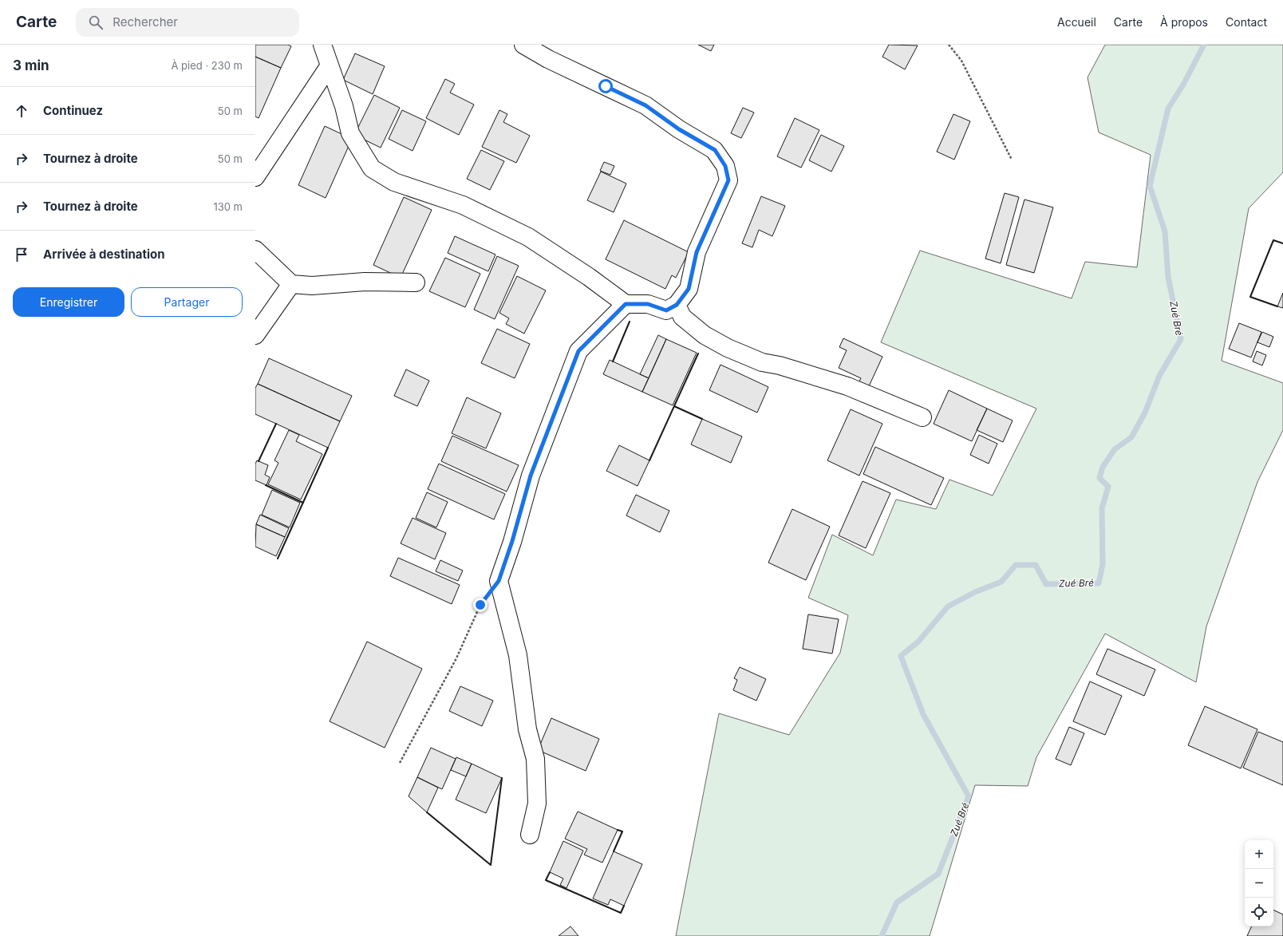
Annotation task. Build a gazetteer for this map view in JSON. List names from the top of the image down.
{
  "water": ["Zué Bré"],
  "page": {
    "header": "Carte",
    "search": "Rechercher",
    "nav": [
      "Accueil",
      "Carte",
      "À propos",
      "Contact"
    ],
    "heading": ["3 min", "À pied · 230 m"],
    "list": [
      ["Continuez", "50 m"],
      ["Tournez à droite", "50 m"],
      ["Tournez à droite", "130 m"],
      "Arrivée à destination"
    ],
    "buttons": ["Enregistrer", "Partager"],
    "map_buttons": ["+", "−"]
  }
}
